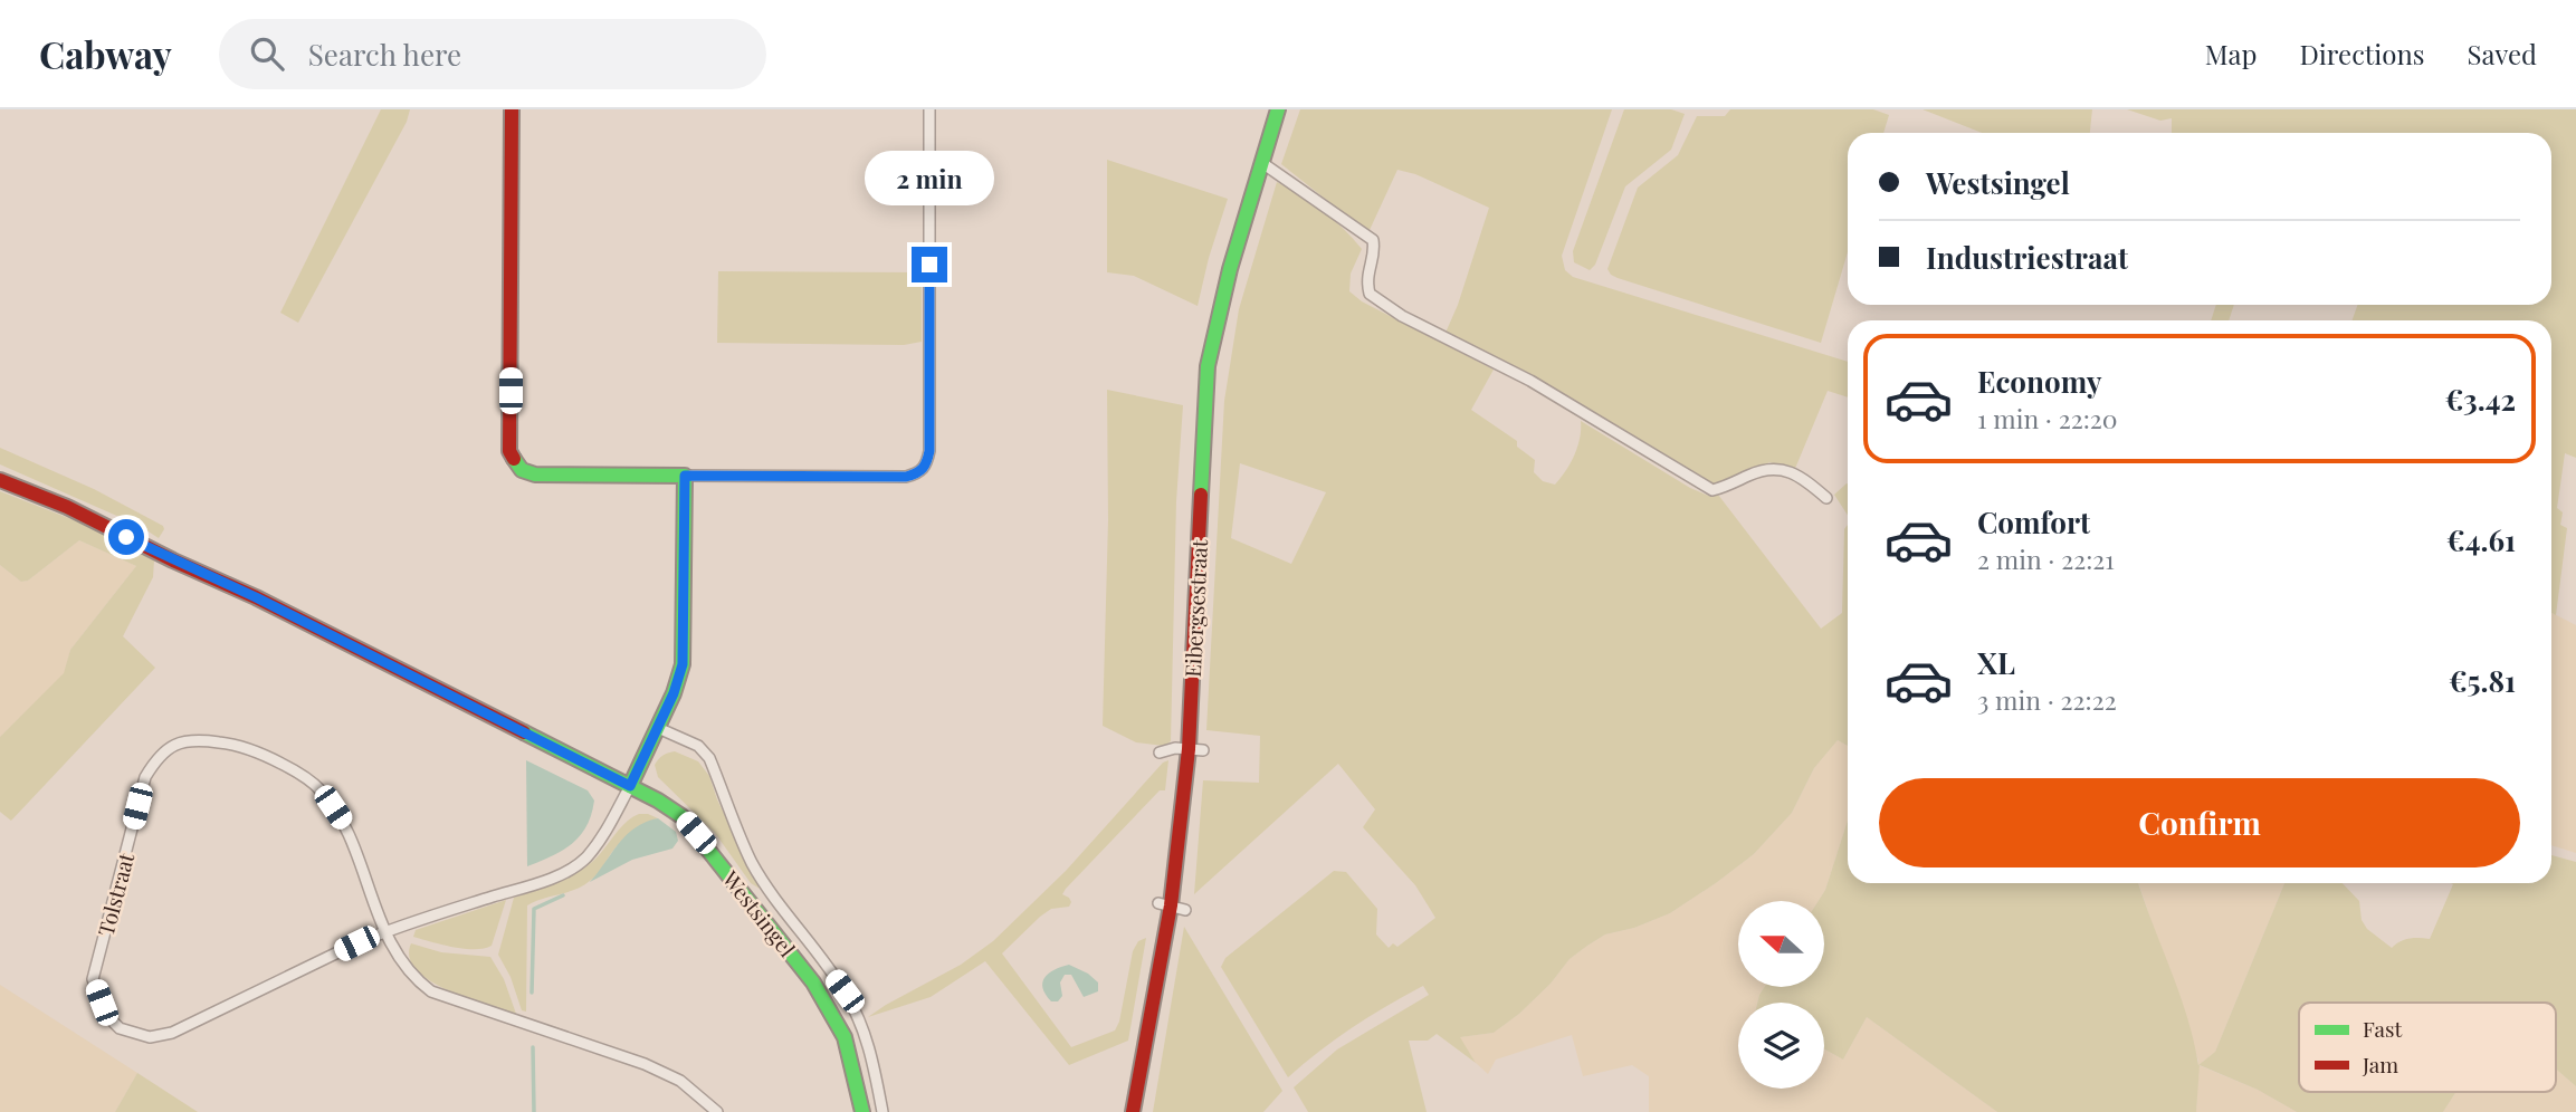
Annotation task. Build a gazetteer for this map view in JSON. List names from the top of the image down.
{
  "streets": {
    "main road": ["Eibergsestraat", "Westsingel"],
    "street": ["Tolstraat"]
  },
  "crossings": [
    ["Tolstraat", "Westsingel"]
  ],
  "legend": ["Fast", "Jam"],
  "north": "left",
  "page": {
    "header": "Cabway",
    "search": "Search here",
    "nav": ["Map", "Directions", "Saved"],
    "banner": ["Westsingel", "Industriestraat"],
    "bubble": "2 min",
    "list": [
      {
        "name": "Economy",
        "note": "1 min · 22:20",
        "value": "€3.42"
      },
      {
        "name": "Comfort",
        "note": "2 min · 22:21",
        "value": "€4.61"
      },
      {
        "name": "XL",
        "note": "3 min · 22:22",
        "value": "€5.81"
      }
    ],
    "buttons": "Confirm"
  }
}
